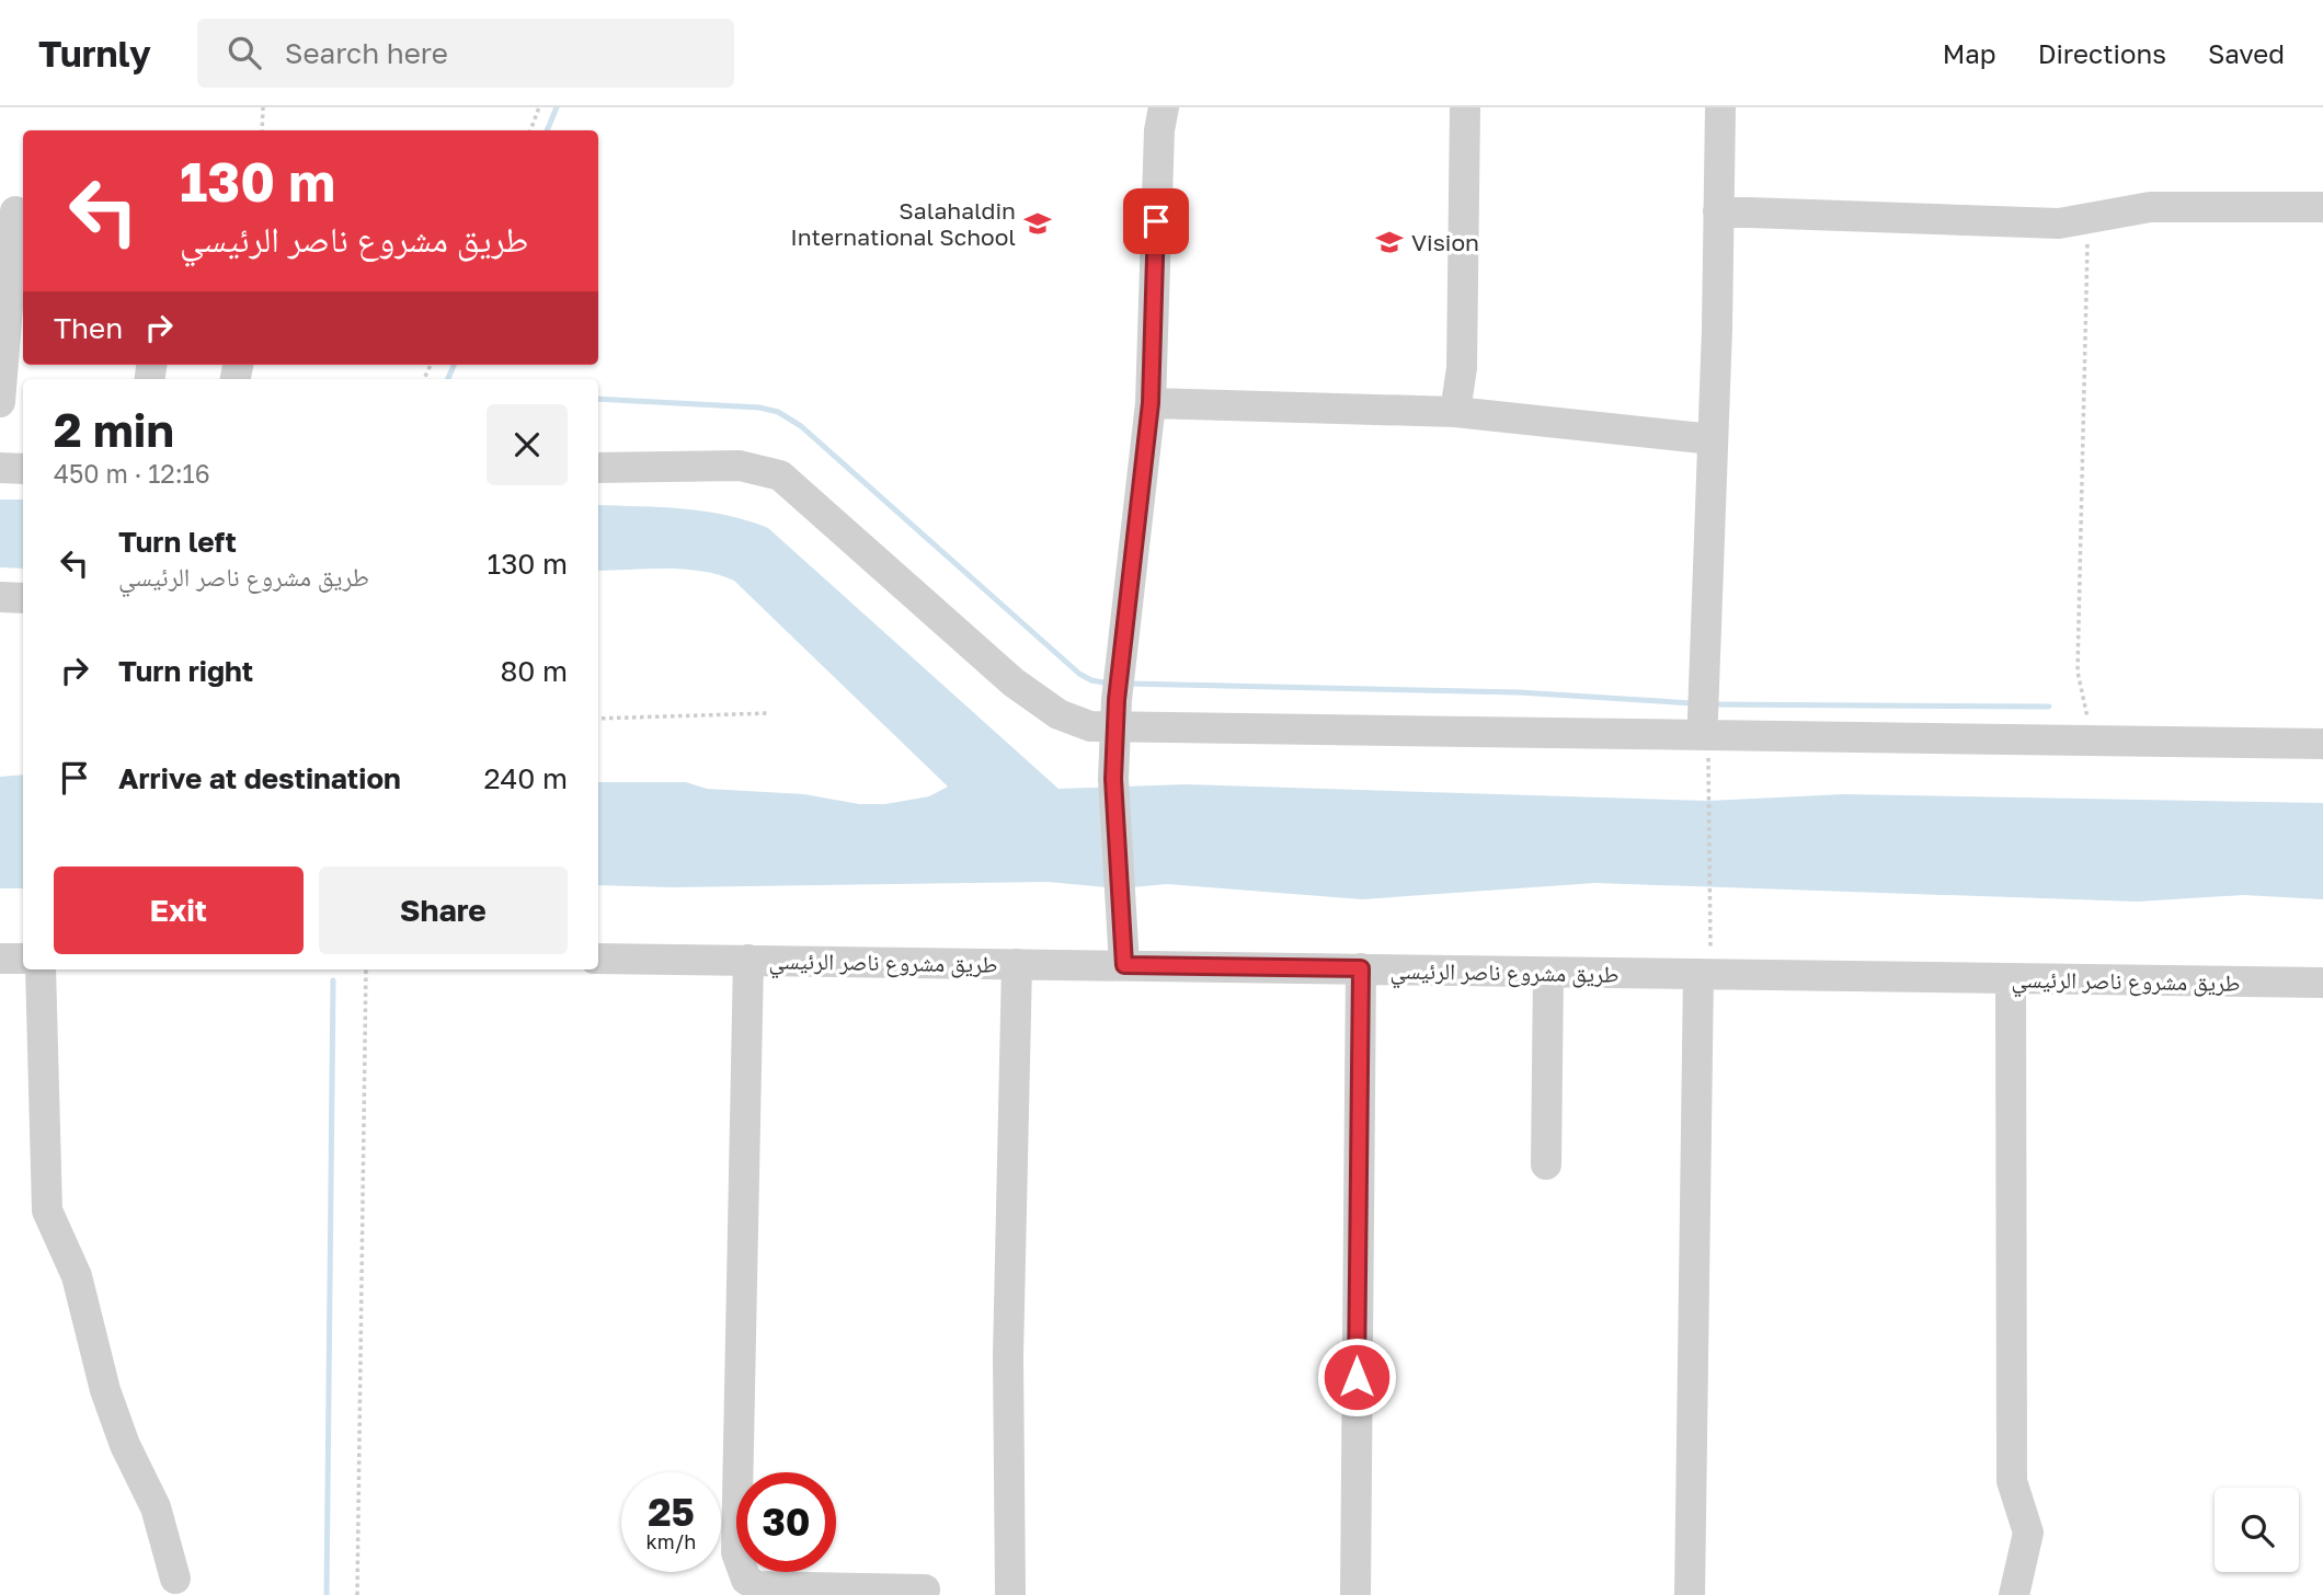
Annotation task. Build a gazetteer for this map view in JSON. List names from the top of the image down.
{
  "streets": {
    "street": ["طريق مشروع ناصر الرئيسي"]
  },
  "places": {
    "school or university": ["Salahaldin International School", "Vision"]
  },
  "page": {
    "header": "Turnly",
    "search": "Search here",
    "nav": ["Map", "Directions", "Saved"],
    "turn": ["130 m", "طريق مشروع ناصر الرئيسي"],
    "then": "Then",
    "heading": ["2 min", "450 m · 12:16"],
    "list": [
      {
        "name": "Turn left",
        "note": "طريق مشروع ناصر الرئيسي",
        "value": "130 m"
      },
      {
        "name": "Turn right",
        "value": "80 m"
      },
      {
        "name": "Arrive at destination",
        "value": "240 m"
      }
    ],
    "buttons": ["Exit", "Share"],
    "speed": "25 km/h",
    "limit": "30"
  }
}
